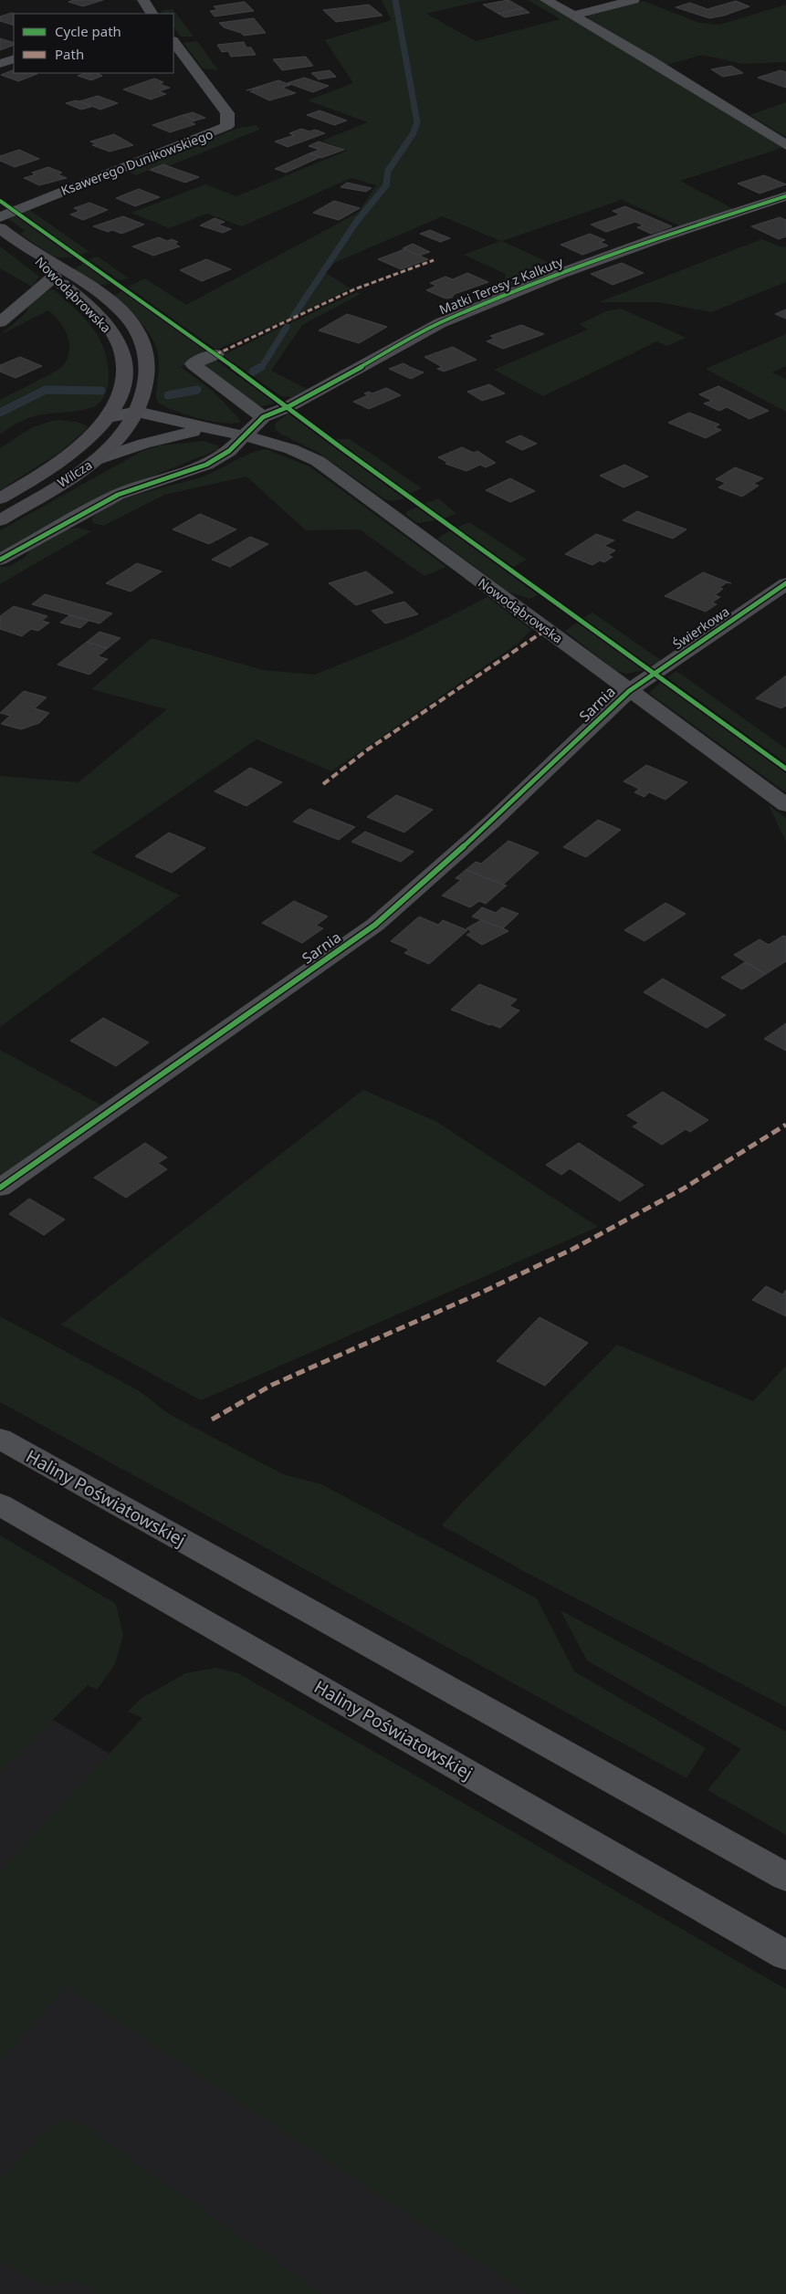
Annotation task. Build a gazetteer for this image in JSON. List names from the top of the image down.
{
  "streets": {
    "main road": ["Haliny Poświatowskiej"],
    "street": [
      "Ksawerego Dunikowskiego",
      "Matki Teresy z Kalkuty",
      "Nowodąbrowska",
      "Wilcza",
      "Świerkowa",
      "Sarnia"
    ]
  },
  "crossings": [
    ["Matki Teresy z Kalkuty", "Nowodąbrowska"],
    ["Nowodąbrowska", "Wilcza"],
    ["Nowodąbrowska", "Świerkowa"],
    ["Nowodąbrowska", "Sarnia"],
    ["Świerkowa", "Sarnia"]
  ],
  "legend": ["Cycle path", "Path"]
}
